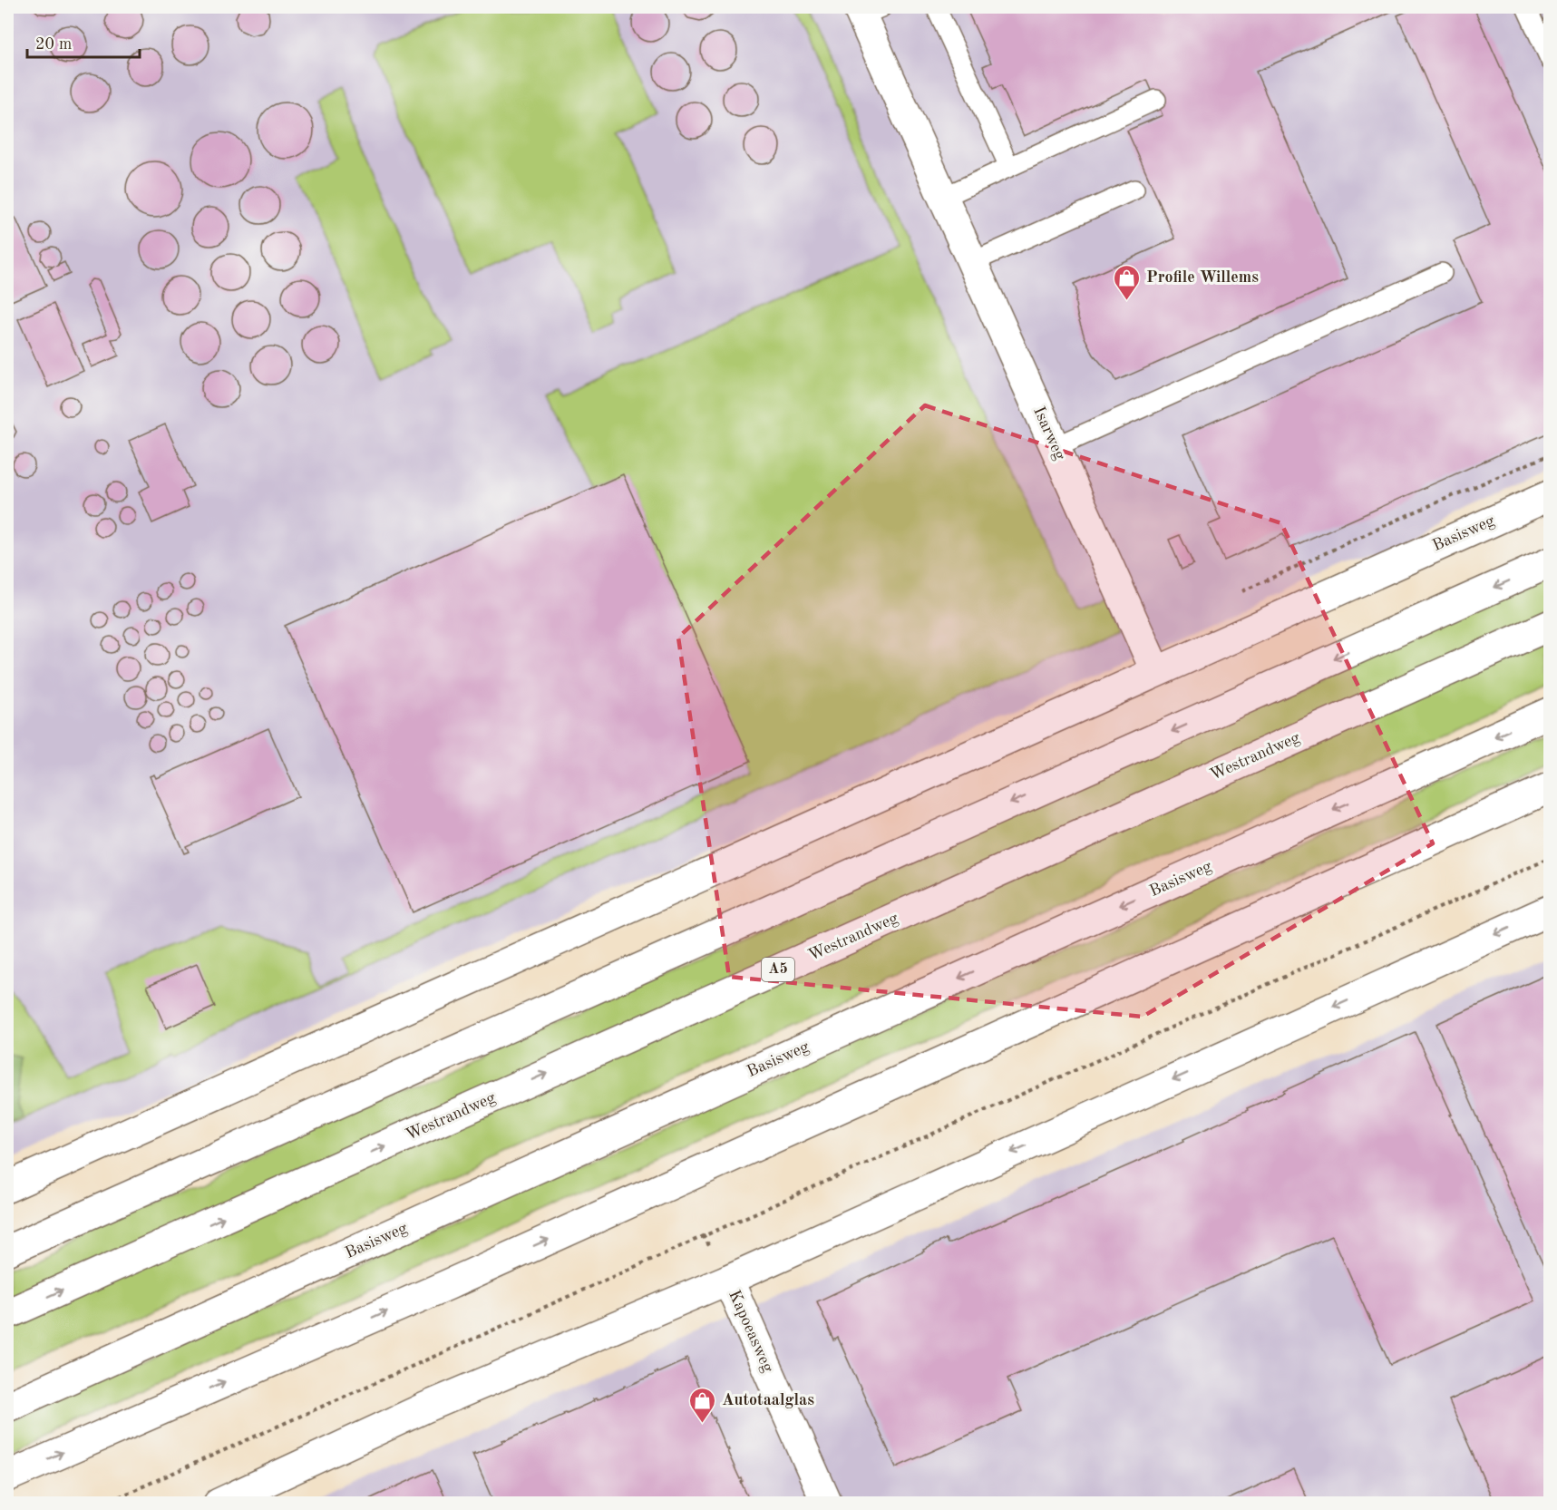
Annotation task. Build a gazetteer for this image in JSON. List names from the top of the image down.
{
  "streets": {
    "main road": [
      "Isarweg",
      "Basisweg",
      "Westrandweg",
      "A5",
      "Kapoeasweg"
    ]
  },
  "crossings": [
    ["Isarweg", "Basisweg"]
  ],
  "places": {
    "shop": ["Profile Willems", "Autotaalglas"]
  },
  "scale_bar": "20 m"
}
